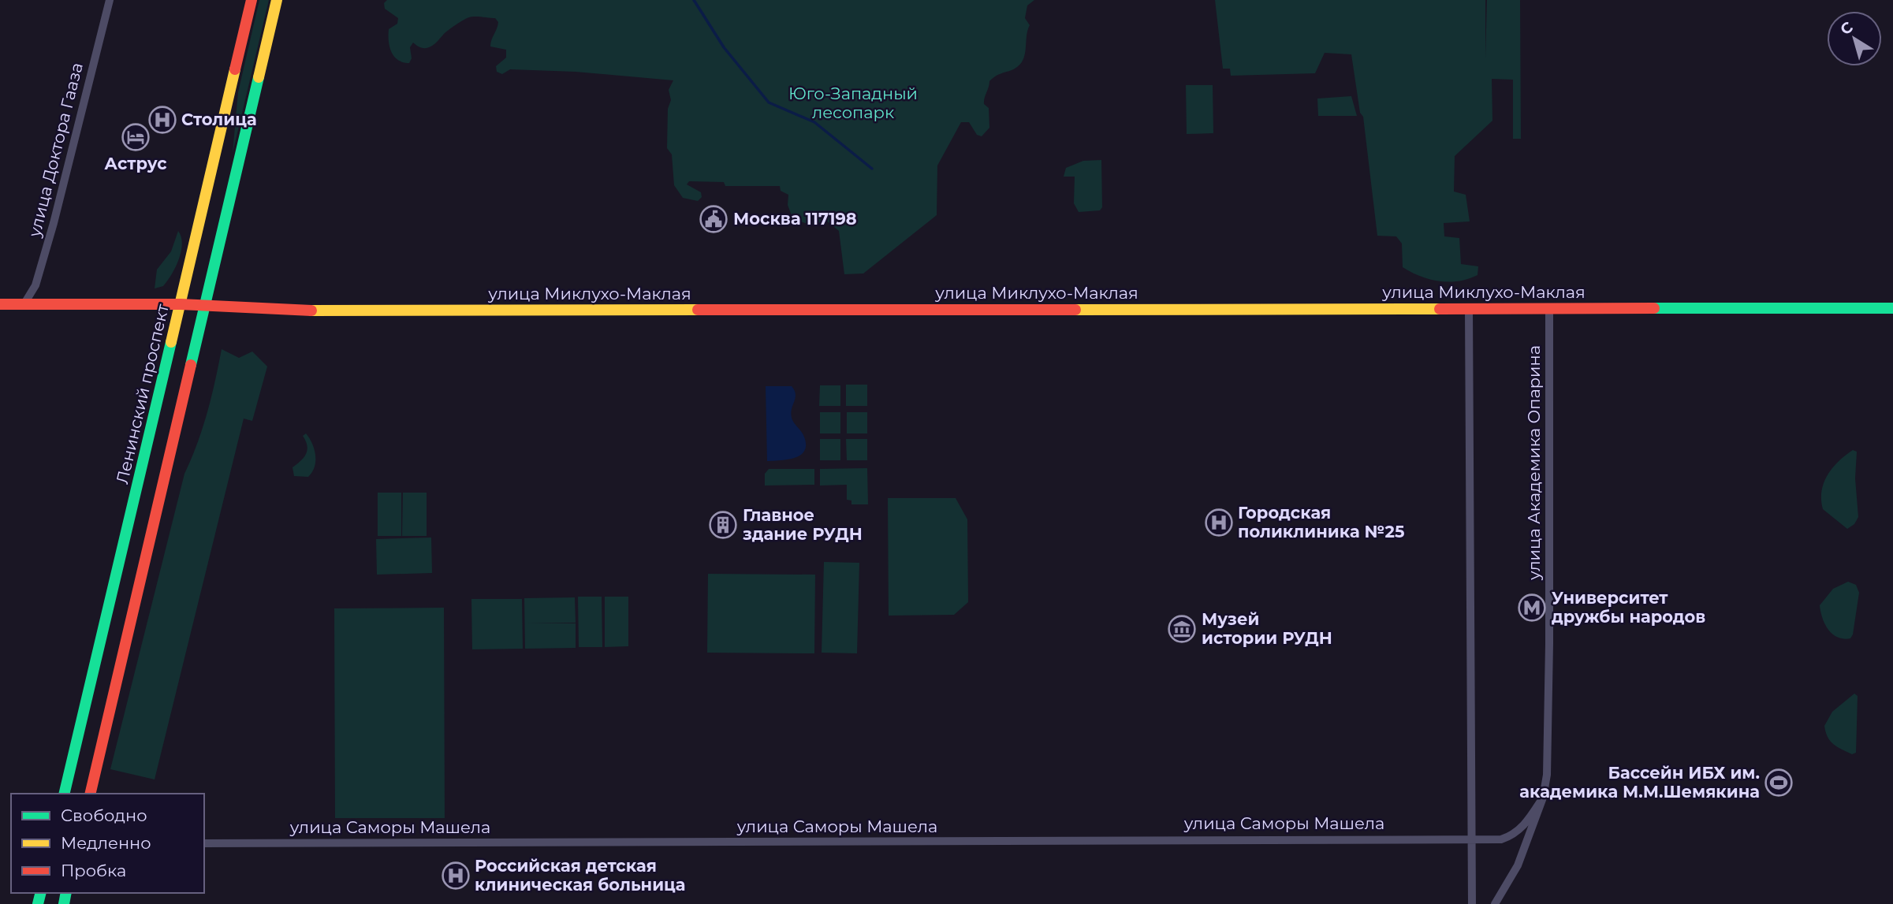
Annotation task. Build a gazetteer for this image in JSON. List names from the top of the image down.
{
  "streets": {
    "main road": ["улица Миклухо-Маклая", "Ленинский проспект"],
    "street": ["улица Доктора Гааза", "улица Академика Опарина", "улица Саморы Машела"]
  },
  "crossings": [
    ["улица Доктора Гааза", "улица Миклухо-Маклая"],
    ["улица Миклухо-Маклая", "Ленинский проспект"],
    ["улица Миклухо-Маклая", "улица Академика Опарина"],
    ["улица Академика Опарина", "улица Саморы Машела"]
  ],
  "parks": ["Юго-Западный лесопарк"],
  "places": {
    "hospital": ["Столица", "Городская поликлиника №25", "Российская детская клиническая больница"],
    "hotel": ["Аструс"],
    "public building": ["Москва 117198"],
    "building": ["Главное здание РУДН"],
    "metro station": ["Университет дружбы народов"],
    "museum": ["Музей истории РУДН"],
    "sports": ["Бассейн ИБХ им. академика М.М.Шемякина"]
  },
  "legend": ["Свободно", "Медленно", "Пробка"],
  "north": "top left"
}
